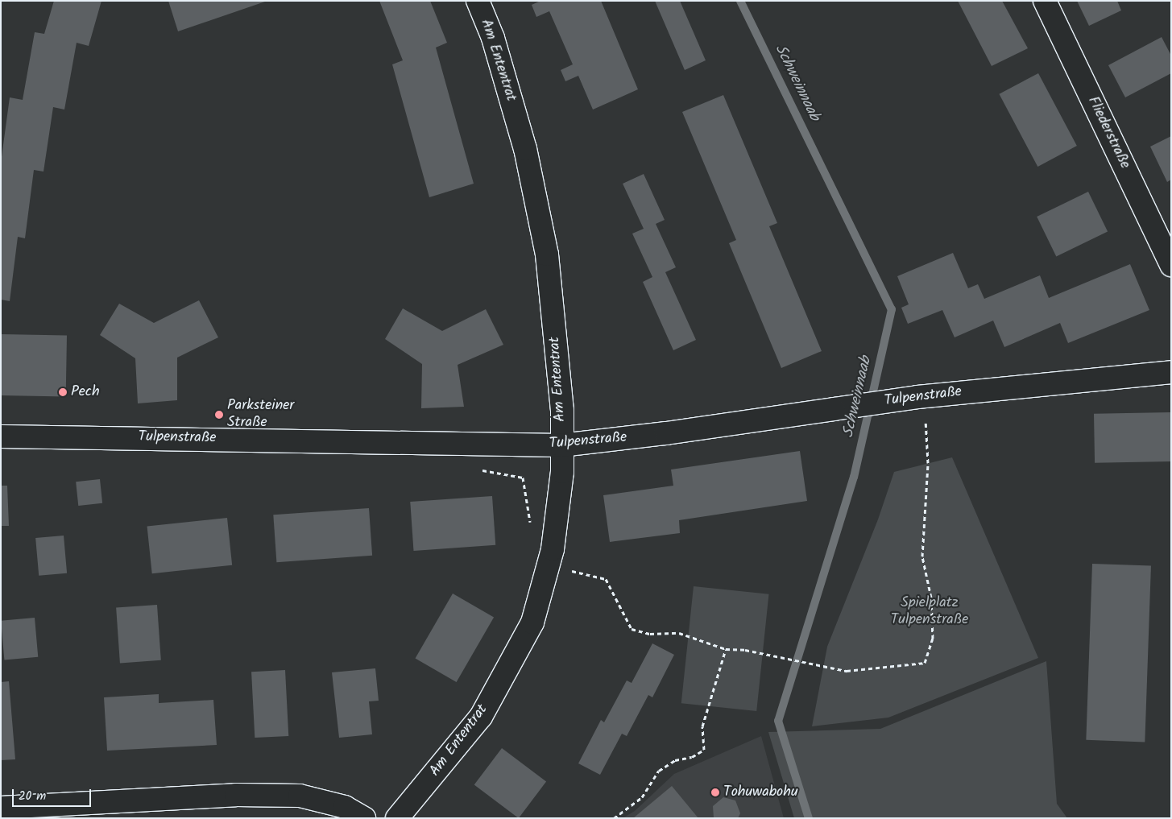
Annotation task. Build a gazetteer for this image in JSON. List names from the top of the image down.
{
  "streets": {
    "street": ["Am Ententrat", "Fliederstraße", "Tulpenstraße"]
  },
  "crossings": [
    ["Am Ententrat", "Tulpenstraße"]
  ],
  "water": ["Schweinnaab"],
  "parks": ["Spielplatz Tulpenstraße"],
  "places": ["Pech", "Parksteiner Straße", "Tohuwabohu"],
  "scale_bar": "20 m"
}
